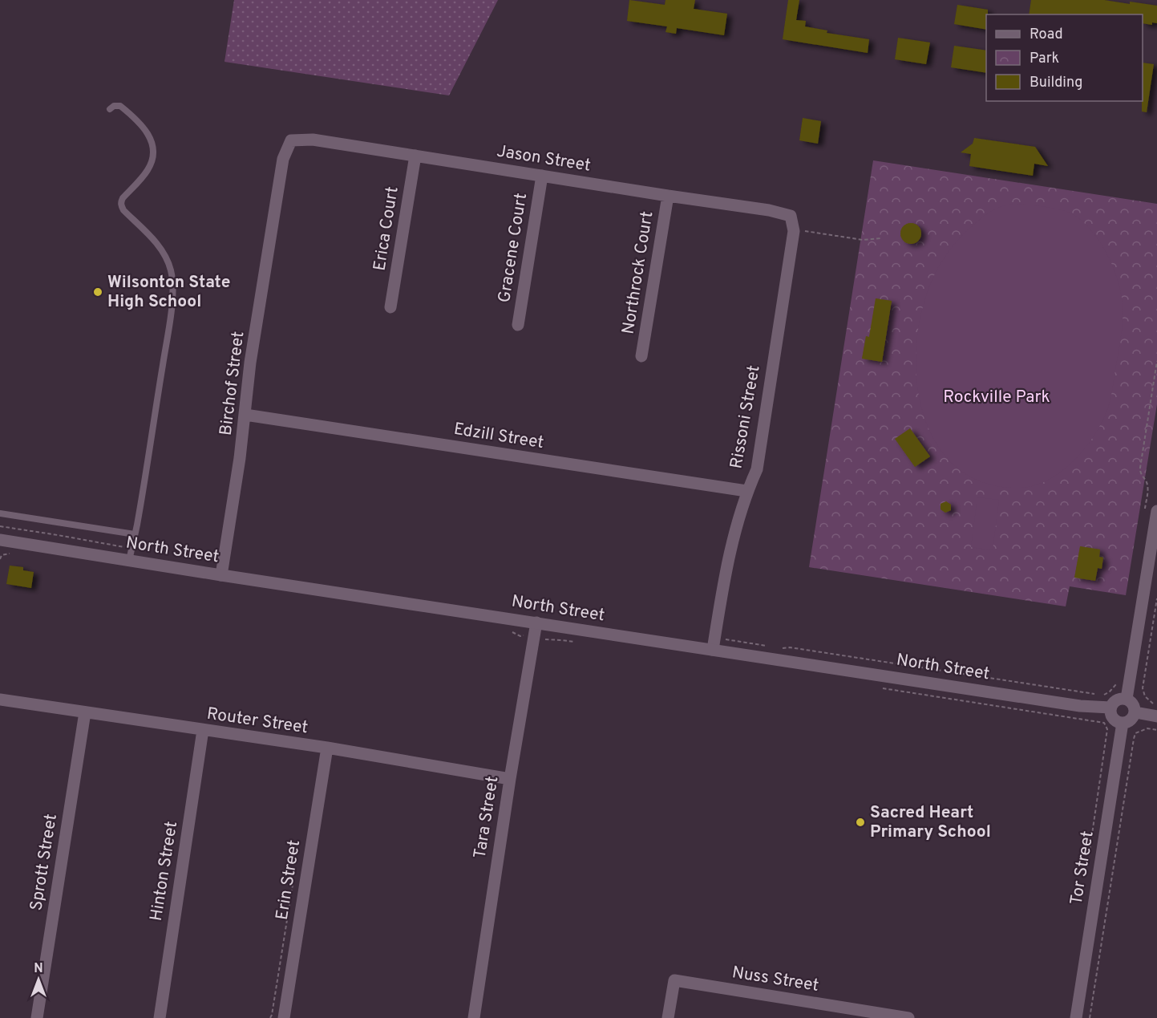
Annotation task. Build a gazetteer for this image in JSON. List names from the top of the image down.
{
  "streets": {
    "street": [
      "Jason Street",
      "Erica Court",
      "Gracene Court",
      "Northrock Court",
      "Birchof Street",
      "Rissoni Street",
      "Edzill Street",
      "North Street",
      "Router Street",
      "Tara Street",
      "Sprott Street",
      "Tor Street",
      "Hinton Street",
      "Erin Street",
      "Nuss Street"
    ]
  },
  "crossings": [
    ["Jason Street", "Erica Court"],
    ["Jason Street", "Gracene Court"],
    ["Jason Street", "Northrock Court"],
    ["Jason Street", "Birchof Street"],
    ["Jason Street", "Rissoni Street"],
    ["Birchof Street", "Edzill Street"],
    ["Birchof Street", "North Street"],
    ["Rissoni Street", "Edzill Street"],
    ["Rissoni Street", "North Street"],
    ["North Street", "Tara Street"],
    ["North Street", "Tor Street"],
    ["Router Street", "Tara Street"],
    ["Router Street", "Sprott Street"],
    ["Router Street", "Hinton Street"],
    ["Router Street", "Erin Street"]
  ],
  "parks": ["Rockville Park"],
  "places": ["Wilsonton State High School", "Sacred Heart Primary School"],
  "legend": ["Road", "Park", "Building"],
  "north": "top"
}
